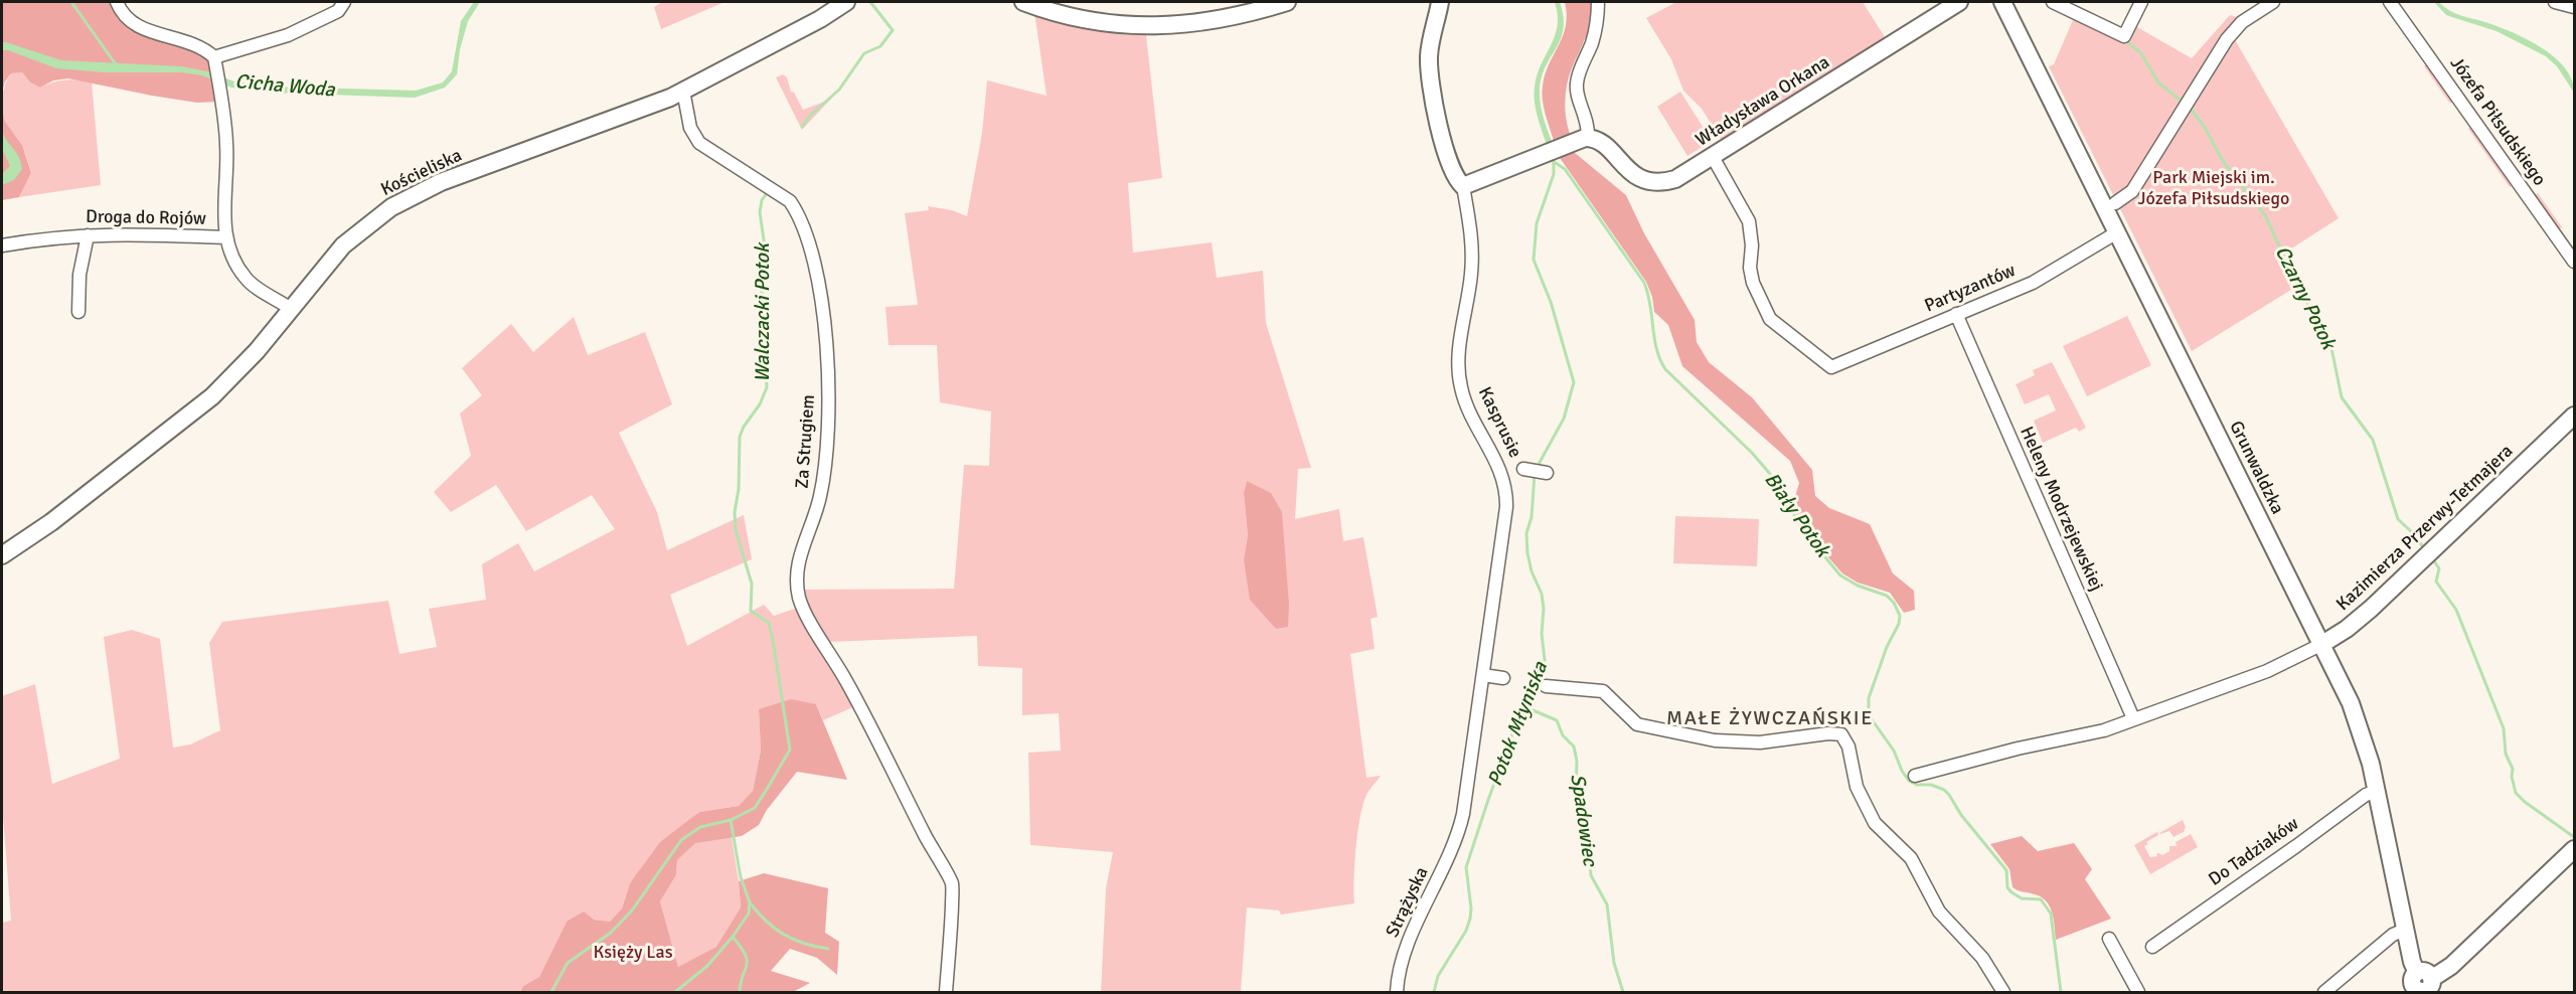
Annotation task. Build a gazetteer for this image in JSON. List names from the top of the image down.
{
  "streets": {
    "street": [
      "Władysława Orkana",
      "Józefa Piłsudskiego",
      "Kościeliska",
      "Droga do Rojów",
      "Partyzantów",
      "Kasprusie",
      "Za Strugiem",
      "Grunwaldzka",
      "Heleny Modrzejewskiej",
      "Kazimierza Przerwy-Tetmajera",
      "Do Tadziaków",
      "Strążyska"
    ]
  },
  "crossings": [
    ["Władysława Orkana", "Partyzantów"],
    ["Kościeliska", "Droga do Rojów"],
    ["Kościeliska", "Za Strugiem"],
    ["Partyzantów", "Grunwaldzka"],
    ["Partyzantów", "Heleny Modrzejewskiej"],
    ["Kasprusie", "Strążyska"],
    ["Grunwaldzka", "Kazimierza Przerwy-Tetmajera"],
    ["Grunwaldzka", "Do Tadziaków"],
    ["Heleny Modrzejewskiej", "Kazimierza Przerwy-Tetmajera"]
  ],
  "districts": ["MAŁE ŻYWCZAŃSKIE"],
  "water": [
    "Cicha Woda",
    "Czarny Potok",
    "Walczacki Potok",
    "Biały Potok",
    "Potok Młyniska",
    "Spadowiec"
  ],
  "parks": ["Park Miejski im. Józefa Piłsudskiego", "Księży Las"]
}
